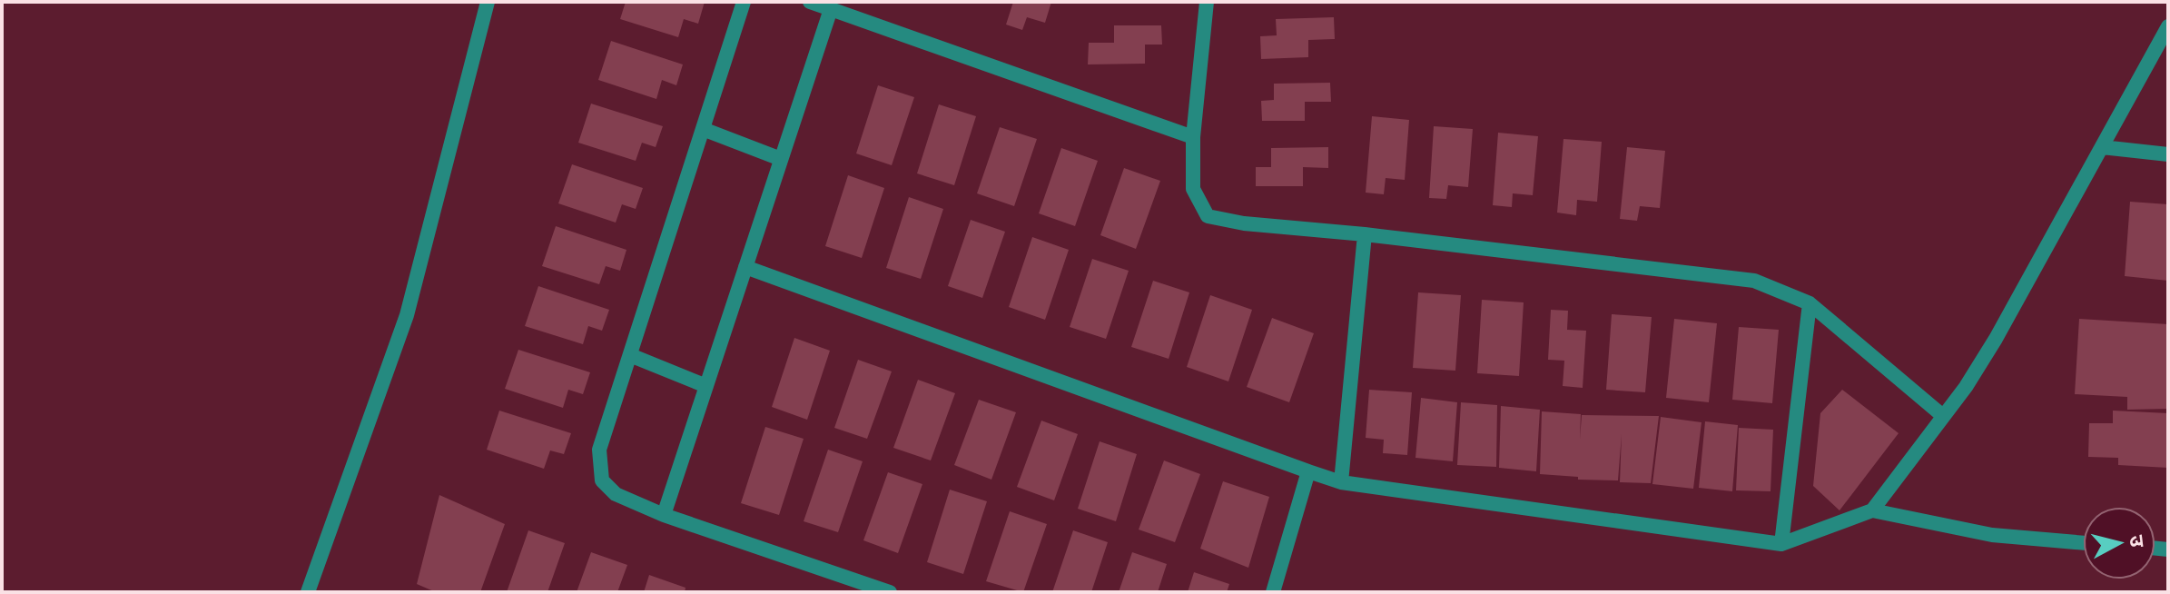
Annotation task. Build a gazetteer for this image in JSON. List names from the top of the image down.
{
  "north": "right"
}
